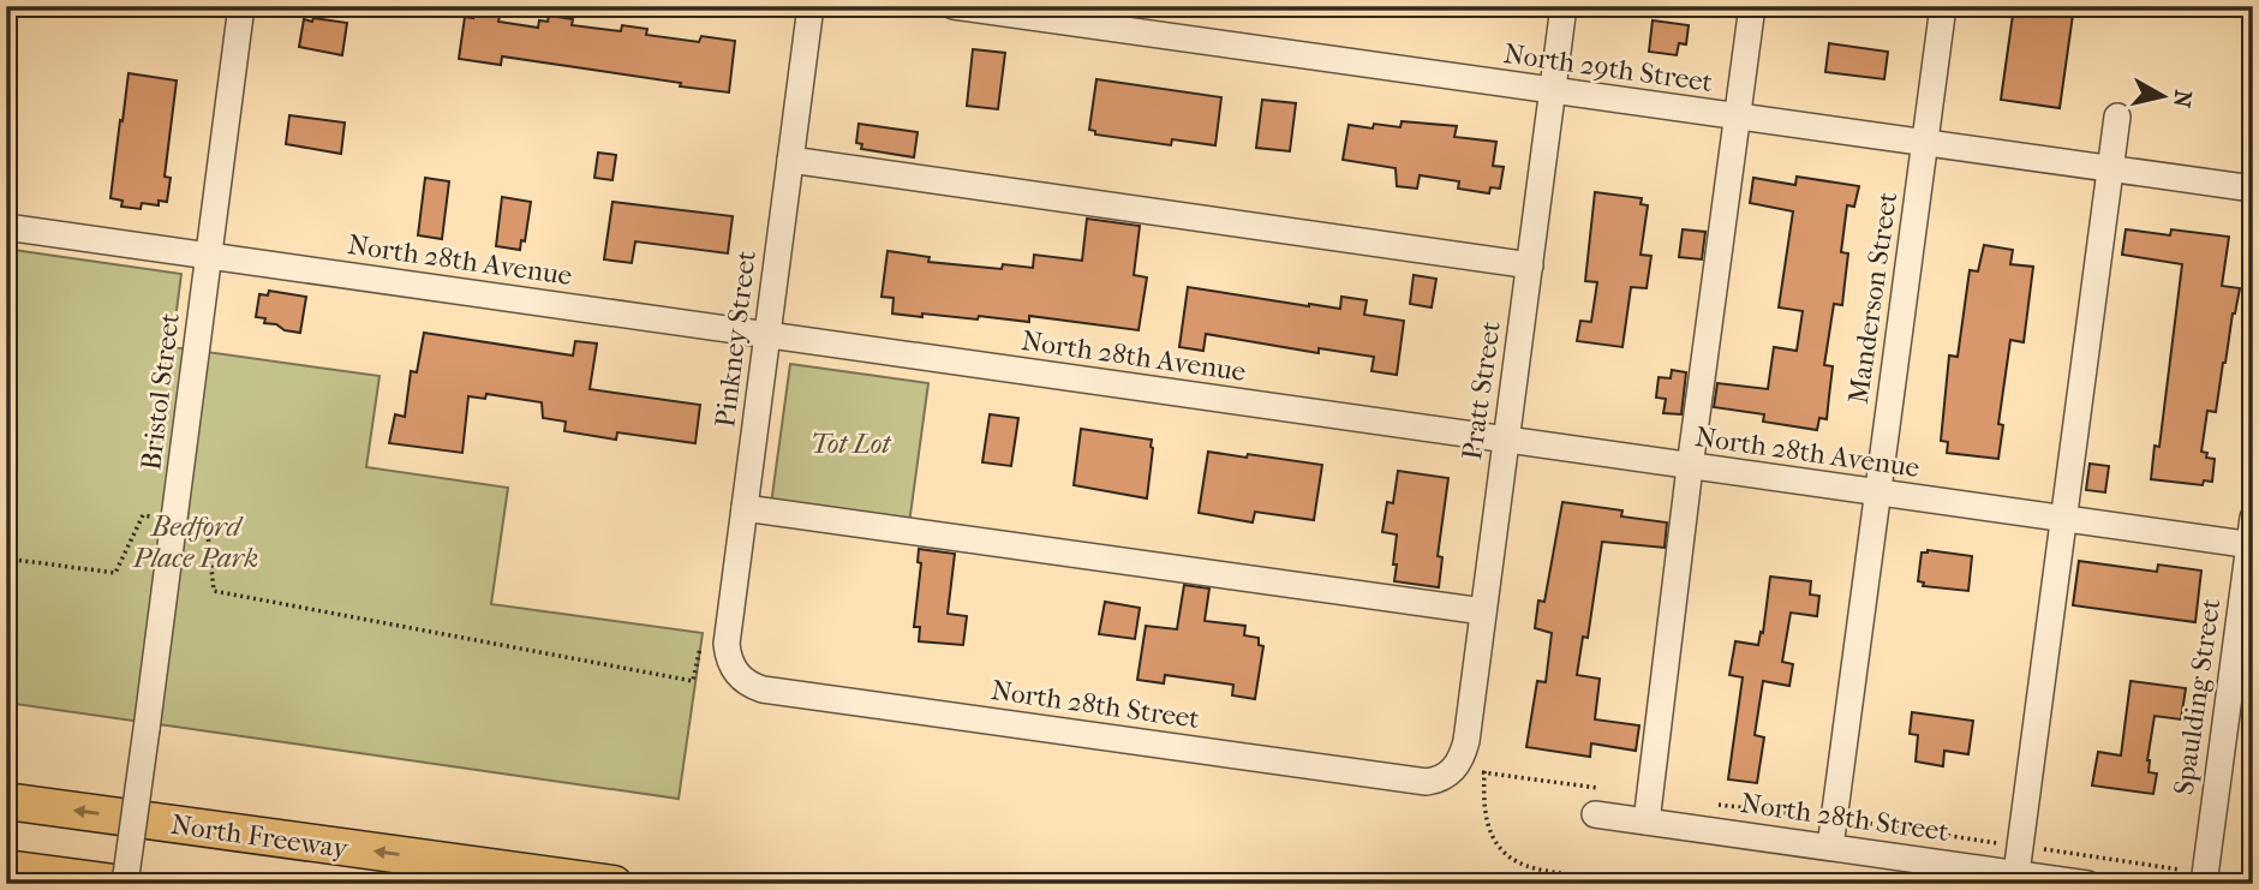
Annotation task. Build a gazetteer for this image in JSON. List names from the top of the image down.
{
  "streets": {
    "highway": ["North Freeway"],
    "street": [
      "North 29th Street",
      "North 28th Avenue",
      "Manderson Street",
      "Pinkney Street",
      "Pratt Street",
      "Bristol Street",
      "Spaulding Street",
      "North 28th Street"
    ]
  },
  "crossings": [
    ["North 29th Street", "Manderson Street"],
    ["North 29th Street", "Pratt Street"],
    ["North 28th Avenue", "Manderson Street"],
    ["North 28th Avenue", "Pinkney Street"],
    ["North 28th Avenue", "Pratt Street"],
    ["North 28th Avenue", "Bristol Street"],
    ["North 28th Avenue", "Spaulding Street"],
    ["Manderson Street", "North 28th Street"],
    ["Pinkney Street", "North 28th Street"],
    ["Pratt Street", "North 28th Street"]
  ],
  "one_way": ["North Freeway"],
  "parks": ["Tot Lot", "Bedford Place Park"],
  "north": "right"
}
